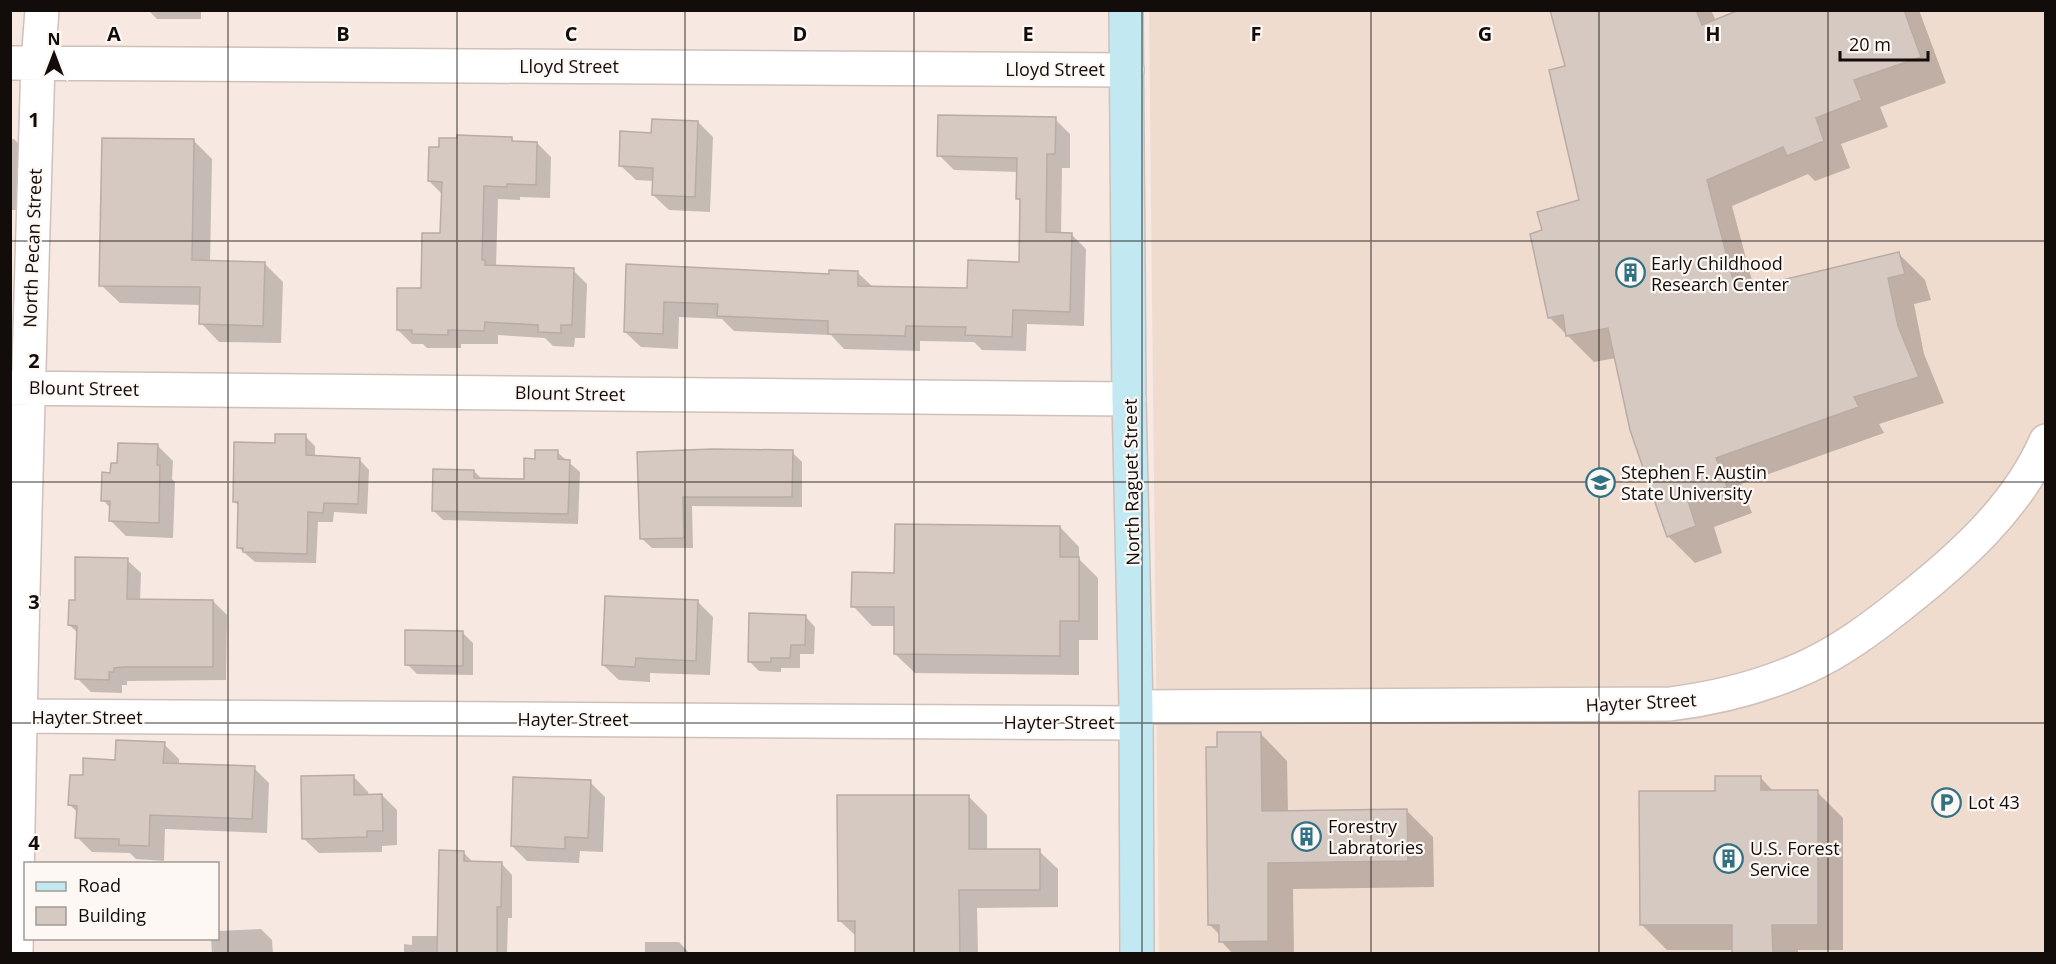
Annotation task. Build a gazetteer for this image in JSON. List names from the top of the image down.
{
  "streets": {
    "street": [
      "Lloyd Street",
      "North Pecan Street",
      "Blount Street",
      "North Raguet Street",
      "Hayter Street"
    ]
  },
  "crossings": [
    ["Lloyd Street", "North Pecan Street"],
    ["Lloyd Street", "North Raguet Street"],
    ["North Pecan Street", "Blount Street"],
    ["North Pecan Street", "Hayter Street"],
    ["Blount Street", "North Raguet Street"],
    ["North Raguet Street", "Hayter Street"]
  ],
  "places": {
    "building": ["Early Childhood Research Center", "Forestry Labratories", "U.S. Forest Service"],
    "school or university": ["Stephen F. Austin State University"],
    "parking": ["Lot 43"]
  },
  "legend": ["Road", "Building"],
  "scale_bar": "20 m",
  "north": "top",
  "grid": {
    "columns": [
      "A",
      "B",
      "C",
      "D",
      "E",
      "F",
      "G",
      "H"
    ],
    "rows": [
      "1",
      "2",
      "3",
      "4"
    ]
  }
}
